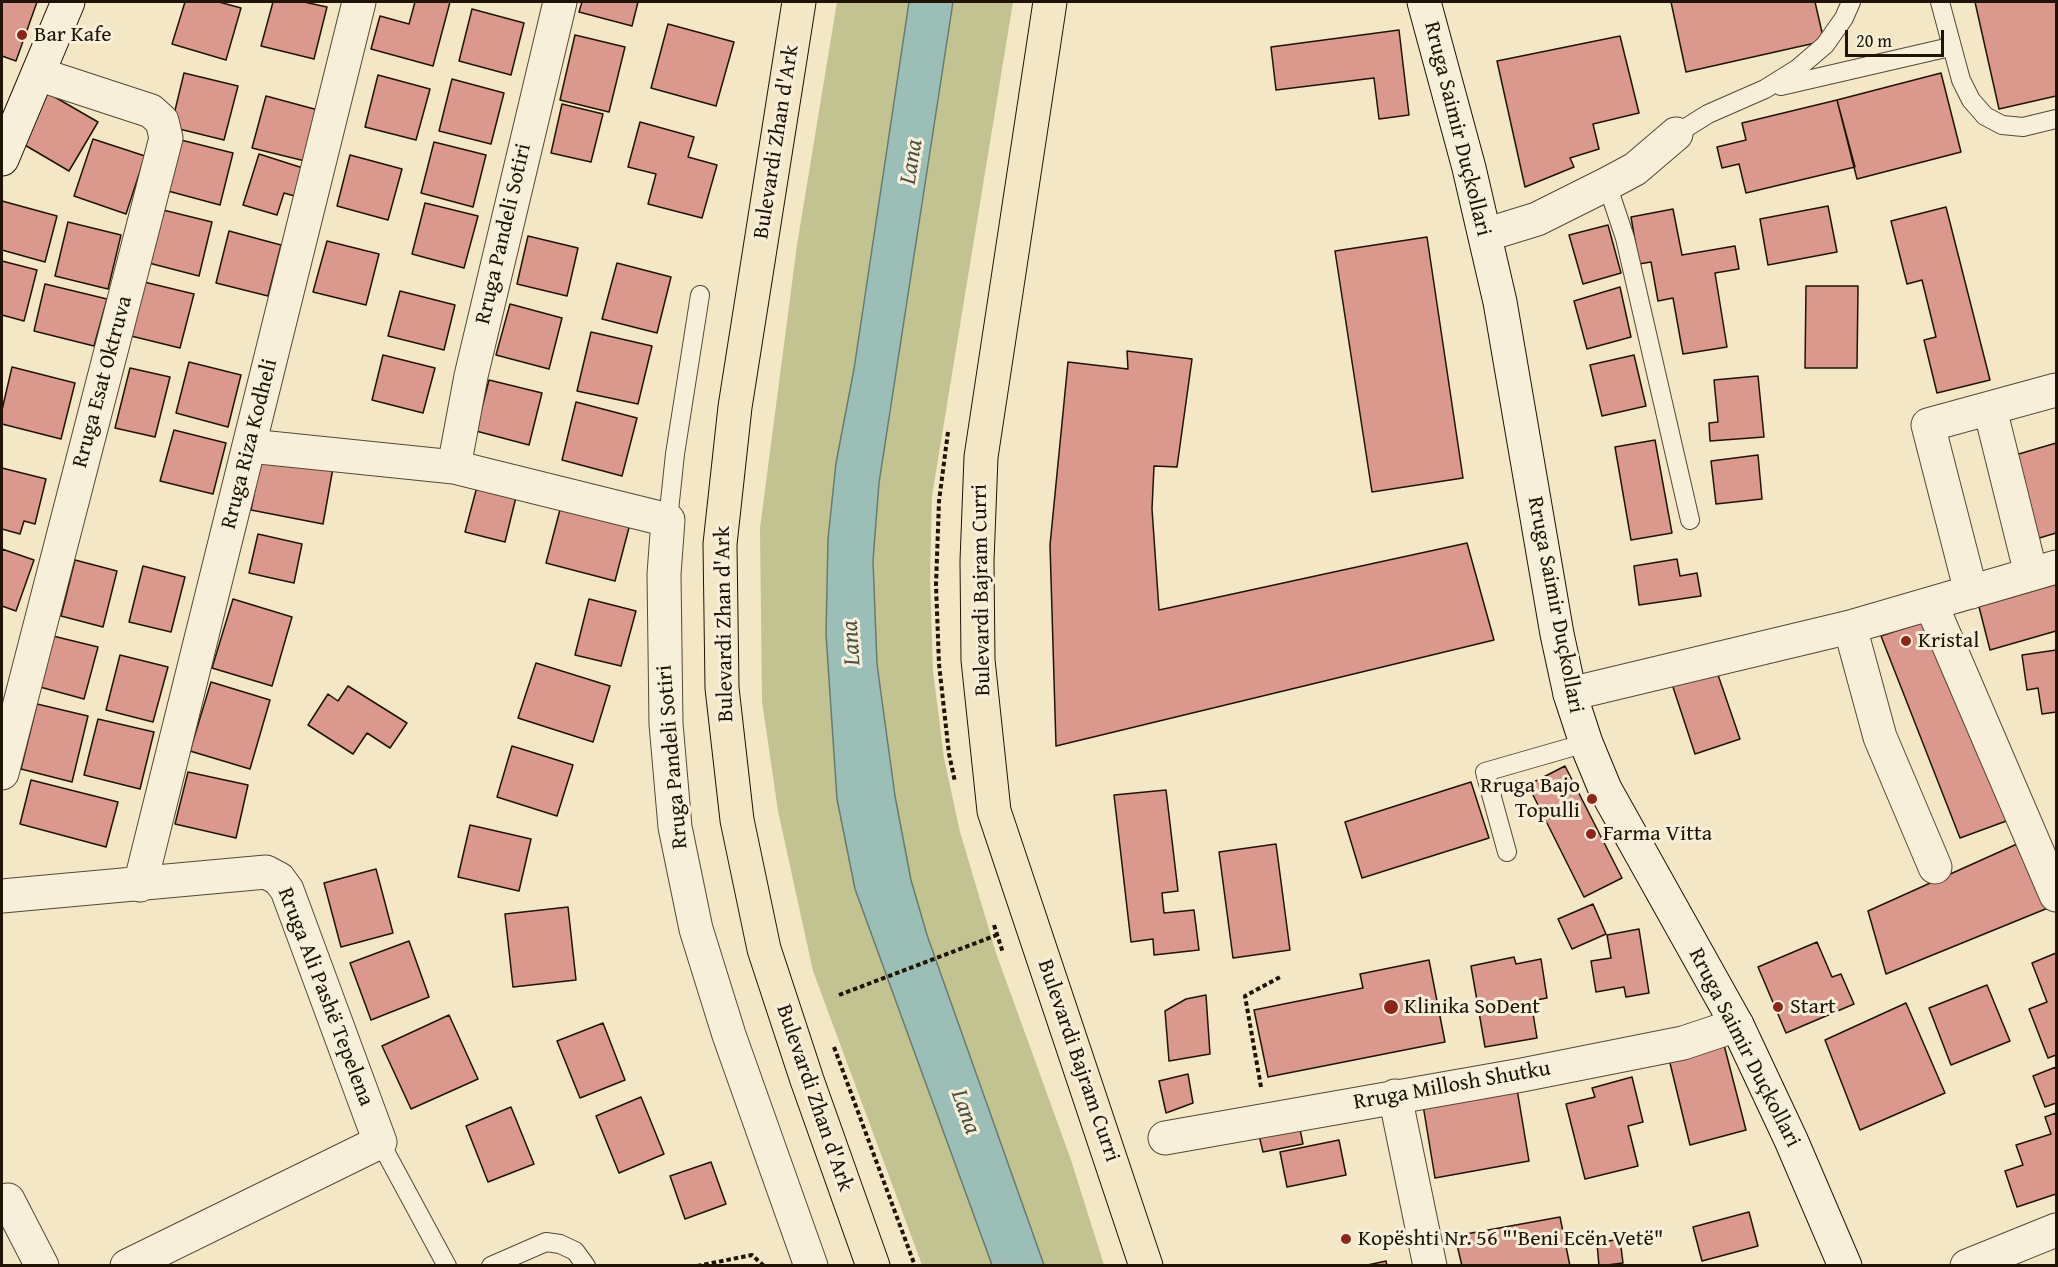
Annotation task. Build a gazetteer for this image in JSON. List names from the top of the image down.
{
  "streets": {
    "main road": ["Bulevardi Zhan d'Ark", "Bulevardi Bajram Curri"],
    "street": [
      "Rruga Saimir Duçkollari",
      "Rruga Pandeli Sotiri",
      "Rruga Esat Oktruva",
      "Rruga Riza Kodheli",
      "Rruga Ali Pashë Tepelena",
      "Rruga Millosh Shutku"
    ]
  },
  "crossings": [
    ["Rruga Saimir Duçkollari", "Rruga Millosh Shutku"],
    ["Rruga Riza Kodheli", "Rruga Ali Pashë Tepelena"]
  ],
  "water": ["Lana"],
  "places": [
    "Bar Kafe",
    "Kristal",
    "Rruga Bajo Topulli",
    "Farma Vitta",
    "Klinika SoDent",
    "Start",
    "Kopështi Nr. 56 \"'Beni Ecën Vetë\""
  ],
  "scale_bar": "20 m"
}
